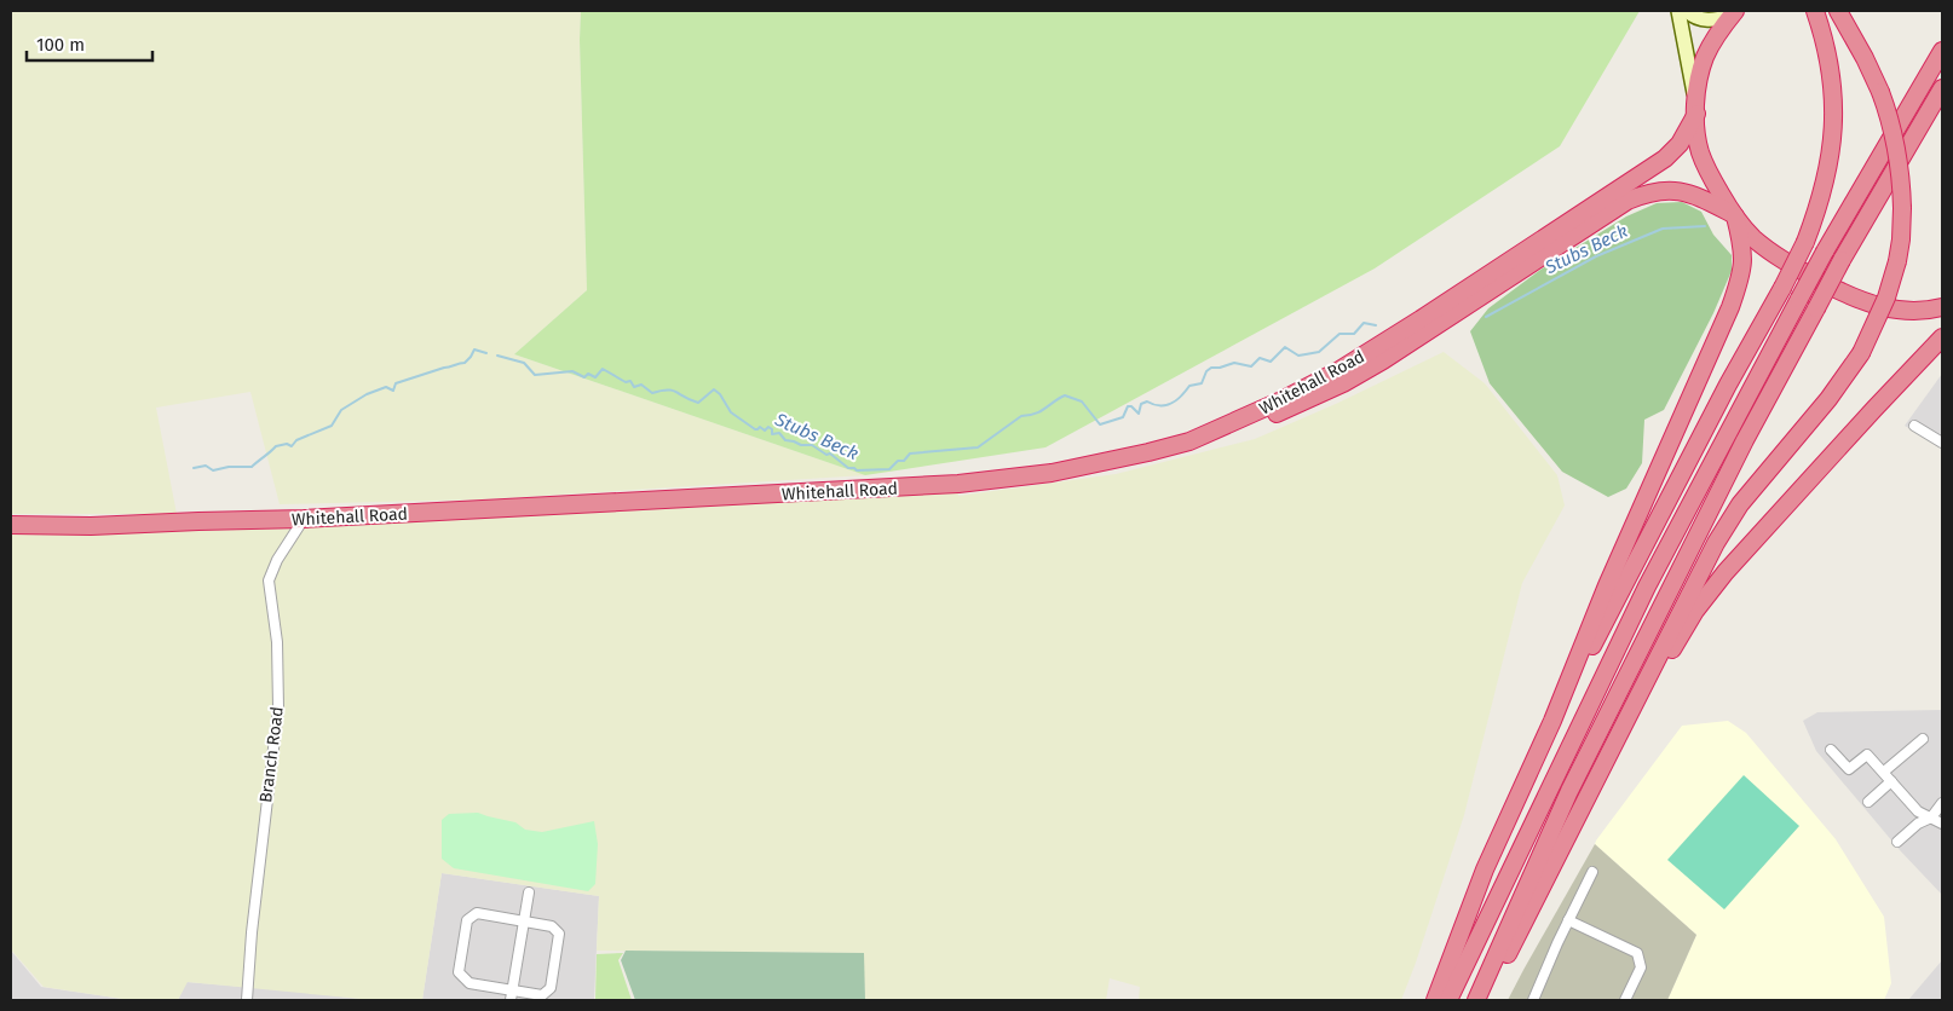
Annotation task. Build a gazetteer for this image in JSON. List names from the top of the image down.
{
  "streets": {
    "highway": ["Whitehall Road"],
    "street": ["Branch Road"]
  },
  "crossings": [
    ["Whitehall Road", "Branch Road"]
  ],
  "water": ["Stubs Beck"],
  "scale_bar": "100 m"
}
